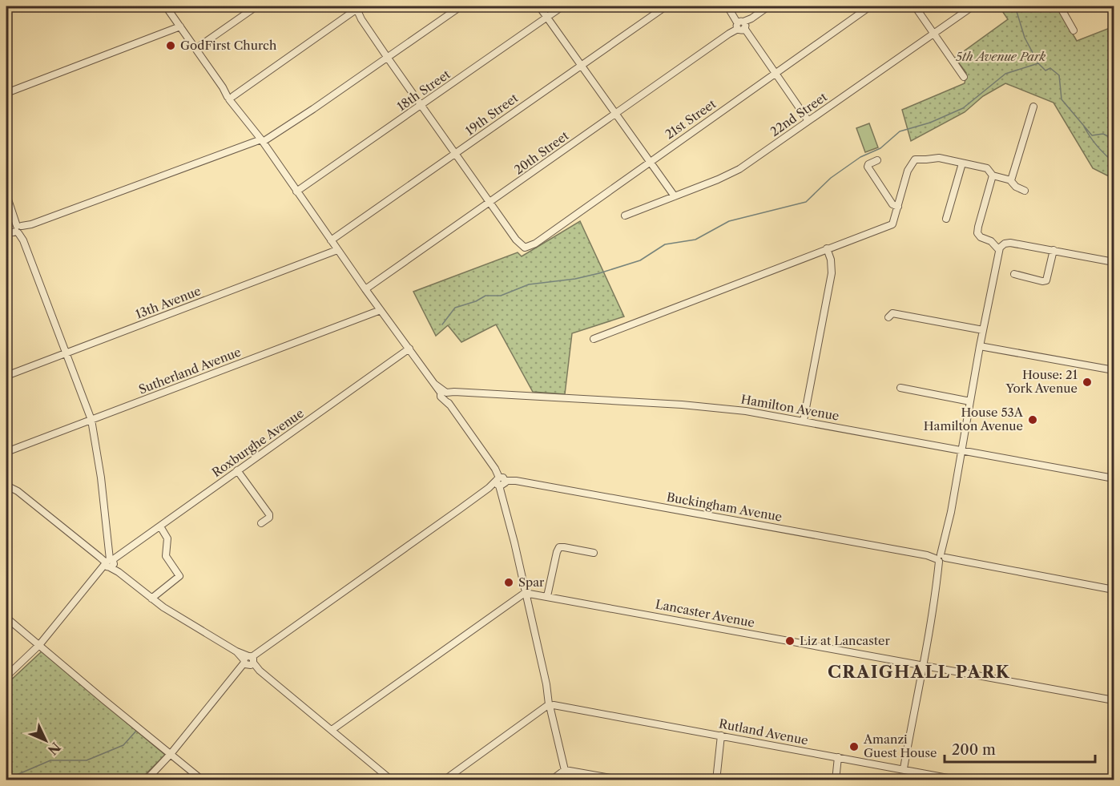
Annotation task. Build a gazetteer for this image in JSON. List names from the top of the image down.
{
  "streets": {
    "street": [
      "18th Street",
      "19th Street",
      "22nd Street",
      "21st Street",
      "20th Street",
      "13th Avenue",
      "Sutherland Avenue",
      "Hamilton Avenue",
      "Roxburghe Avenue",
      "Buckingham Avenue",
      "Lancaster Avenue",
      "Rutland Avenue"
    ]
  },
  "crossings": [
    ["21st Street", "20th Street"]
  ],
  "districts": ["CRAIGHALL PARK"],
  "parks": ["5th Avenue Park"],
  "places": [
    "GodFirst Church",
    "House: 21 York Avenue",
    "House 53A Hamilton Avenue",
    "Spar",
    "Liz at Lancaster",
    "Amanzi Guest House"
  ],
  "scale_bar": "200 m",
  "north": "bottom right"
}
